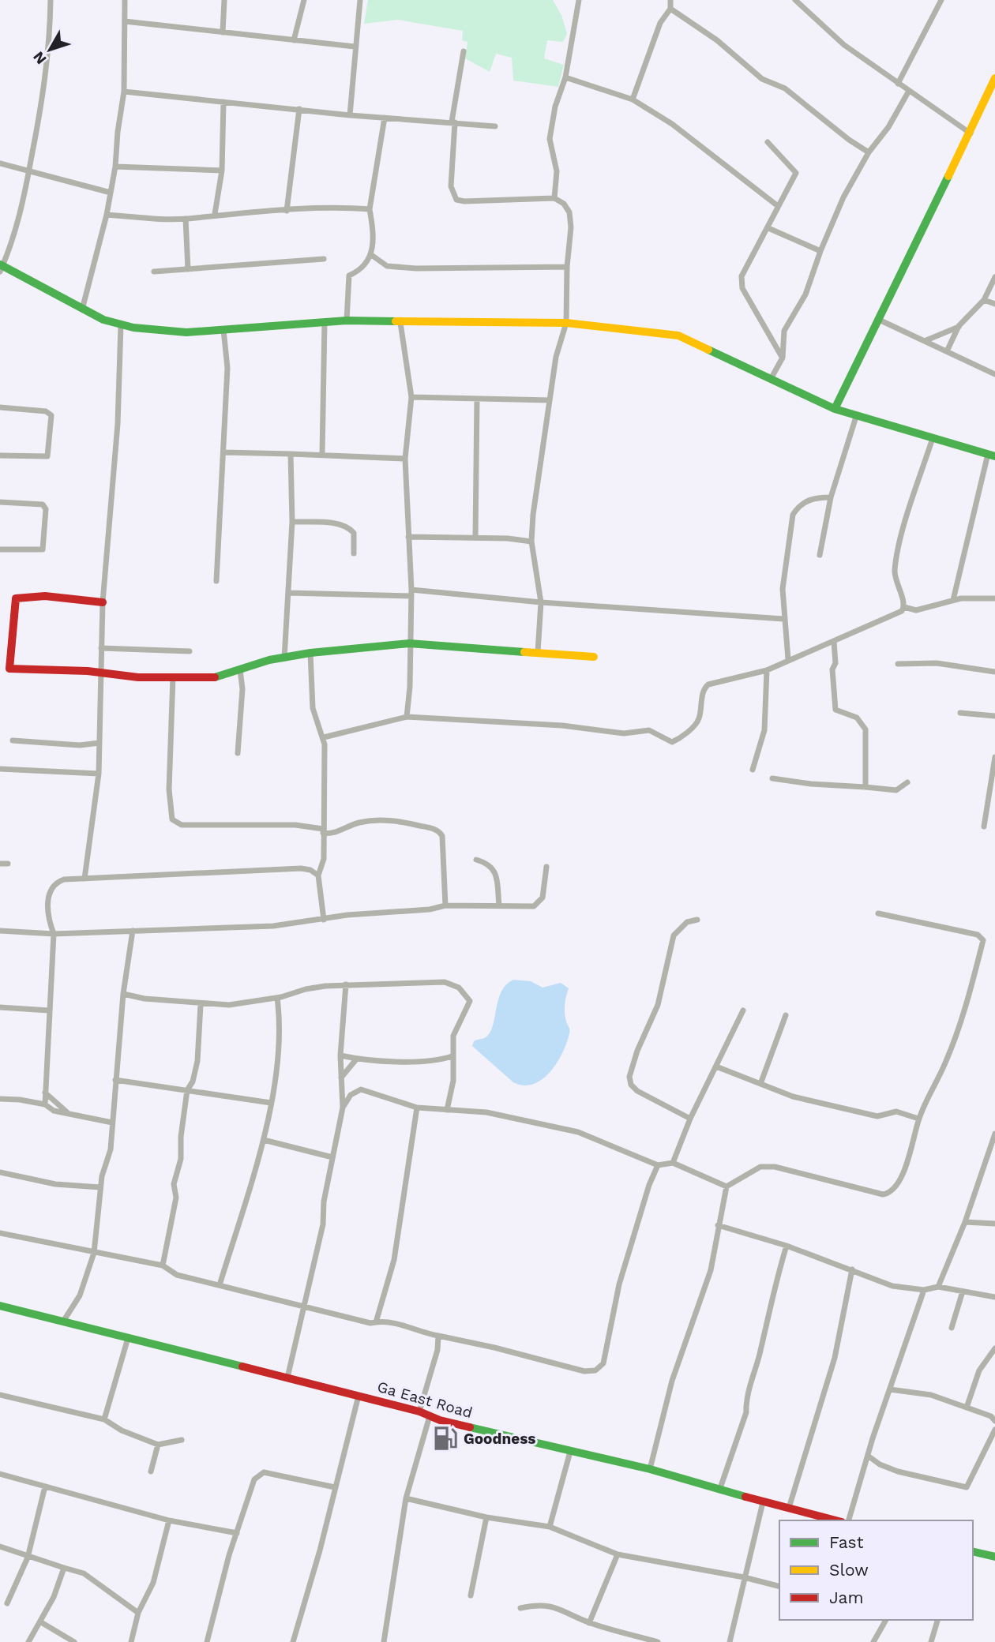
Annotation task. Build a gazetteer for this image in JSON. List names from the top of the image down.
{
  "streets": {
    "street": ["Ga East Road"]
  },
  "places": {
    "fuel station": ["Goodness"]
  },
  "legend": ["Fast", "Slow", "Jam"],
  "north": "bottom left"
}
